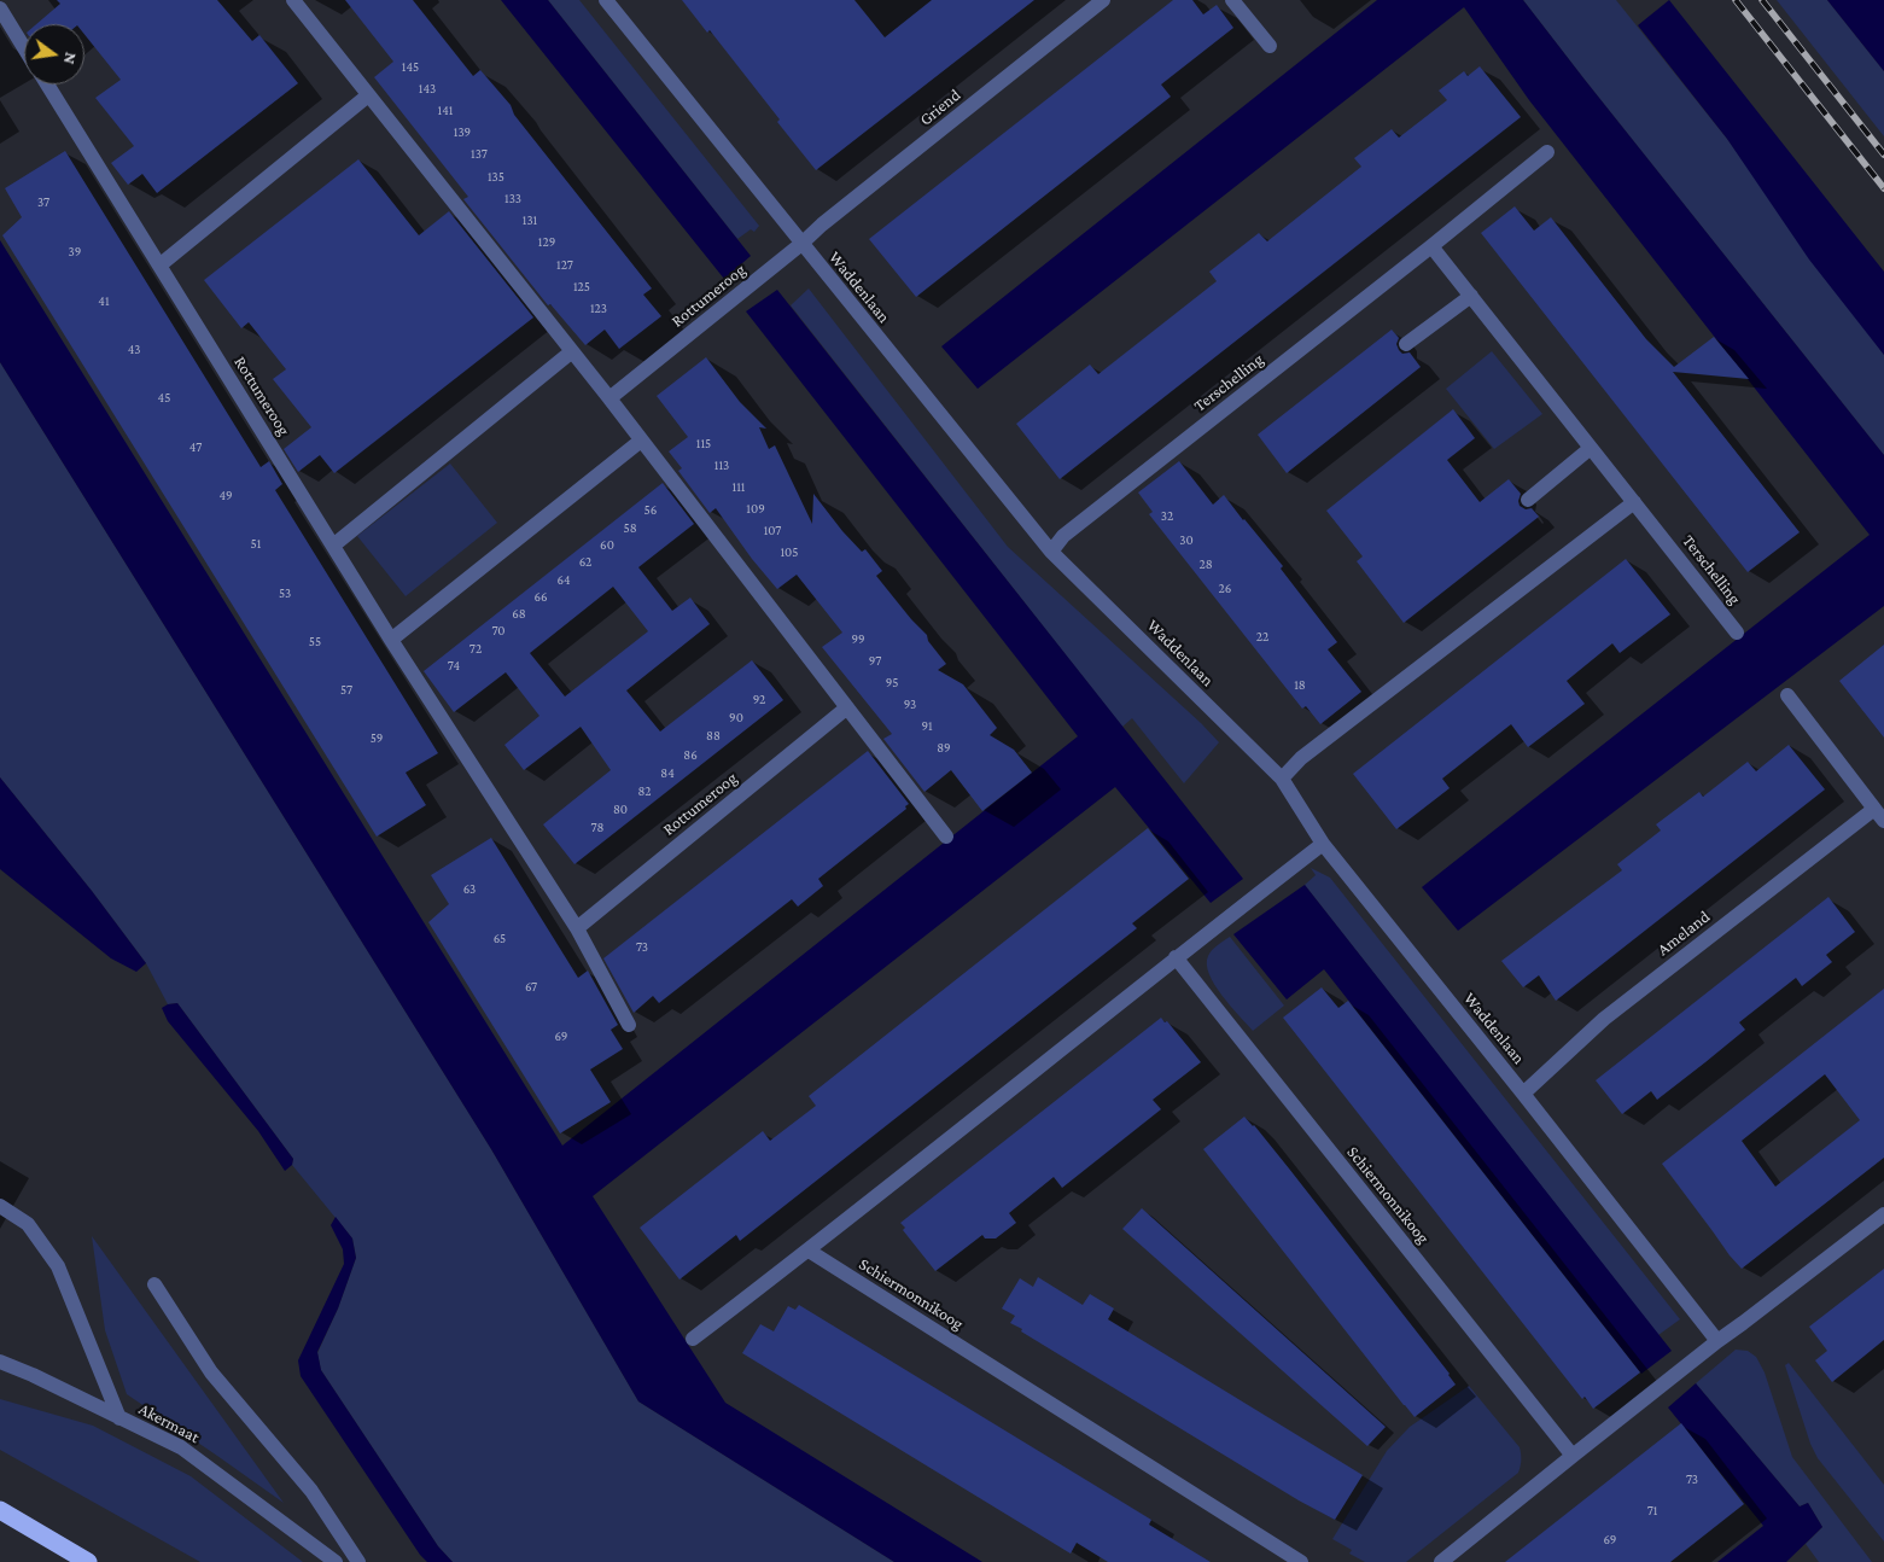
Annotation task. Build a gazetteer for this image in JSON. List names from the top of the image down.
{
  "streets": {
    "street": [
      "Griend",
      "Waddenlaan",
      "Rottumeroog",
      "Terschelling",
      "Ameland",
      "Schiermonnikoog",
      "Akermaat"
    ]
  },
  "crossings": [
    ["Griend", "Waddenlaan"],
    ["Griend", "Rottumeroog"],
    ["Waddenlaan", "Rottumeroog"],
    ["Waddenlaan", "Terschelling"],
    ["Waddenlaan", "Ameland"]
  ],
  "house_numbers": [
    "145",
    "143",
    "141",
    "139",
    "137",
    "135",
    "133",
    "37",
    "131",
    "129",
    "39",
    "127",
    "125",
    "41",
    "123",
    "43",
    "45",
    "115",
    "47",
    "113",
    "111",
    "49",
    "109",
    "56",
    "32",
    "58",
    "107",
    "30",
    "51",
    "60",
    "105",
    "62",
    "28",
    "64",
    "26",
    "53",
    "66",
    "68",
    "70",
    "22",
    "99",
    "55",
    "72",
    "97",
    "74",
    "95",
    "18",
    "57",
    "92",
    "93",
    "90",
    "91",
    "88",
    "59",
    "89",
    "86",
    "84",
    "82",
    "80",
    "78",
    "63",
    "65",
    "73",
    "67",
    "69",
    "73",
    "71",
    "69"
  ],
  "north": "right"
}
